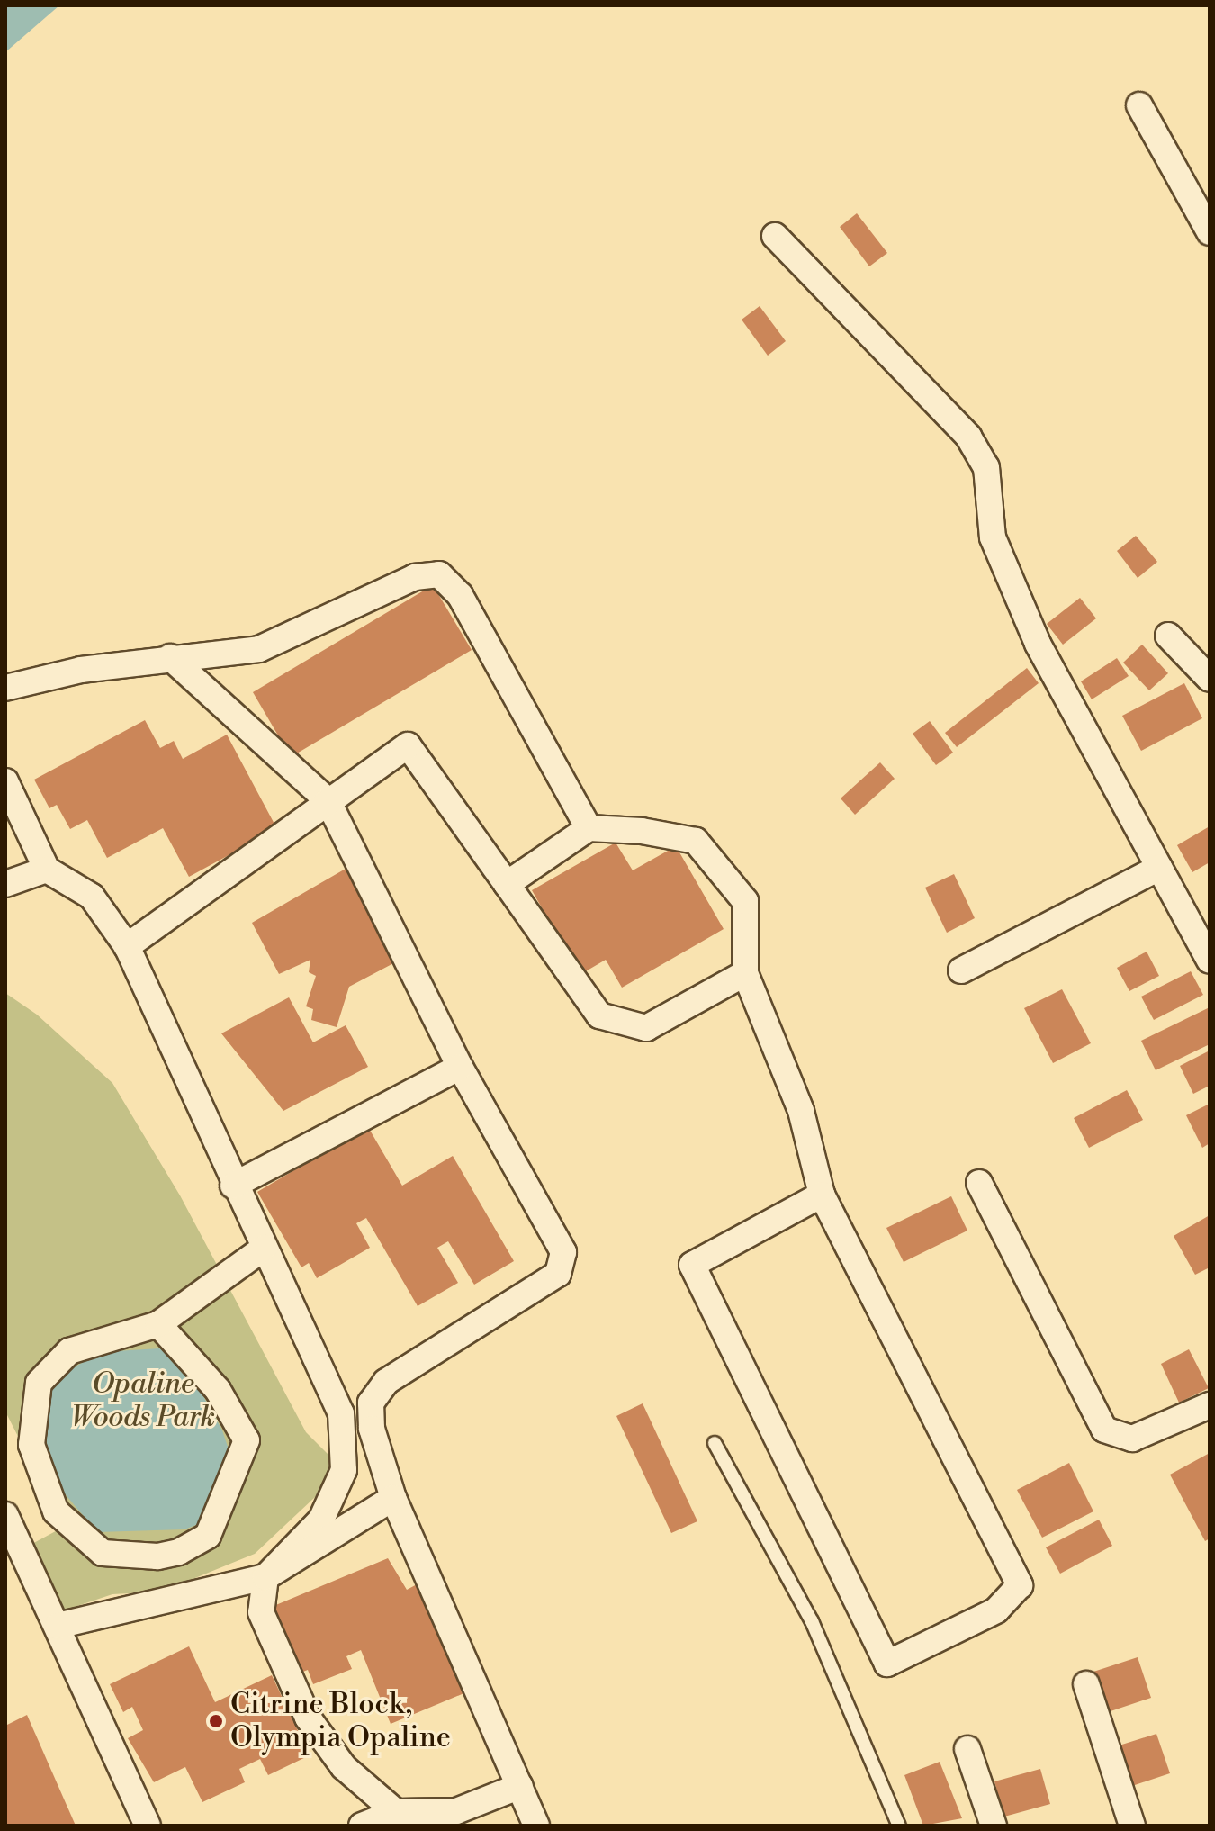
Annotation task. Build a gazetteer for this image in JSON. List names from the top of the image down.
{
  "parks": ["Opaline Woods Park"],
  "places": ["Citrine Block, Olympia Opaline"]
}
